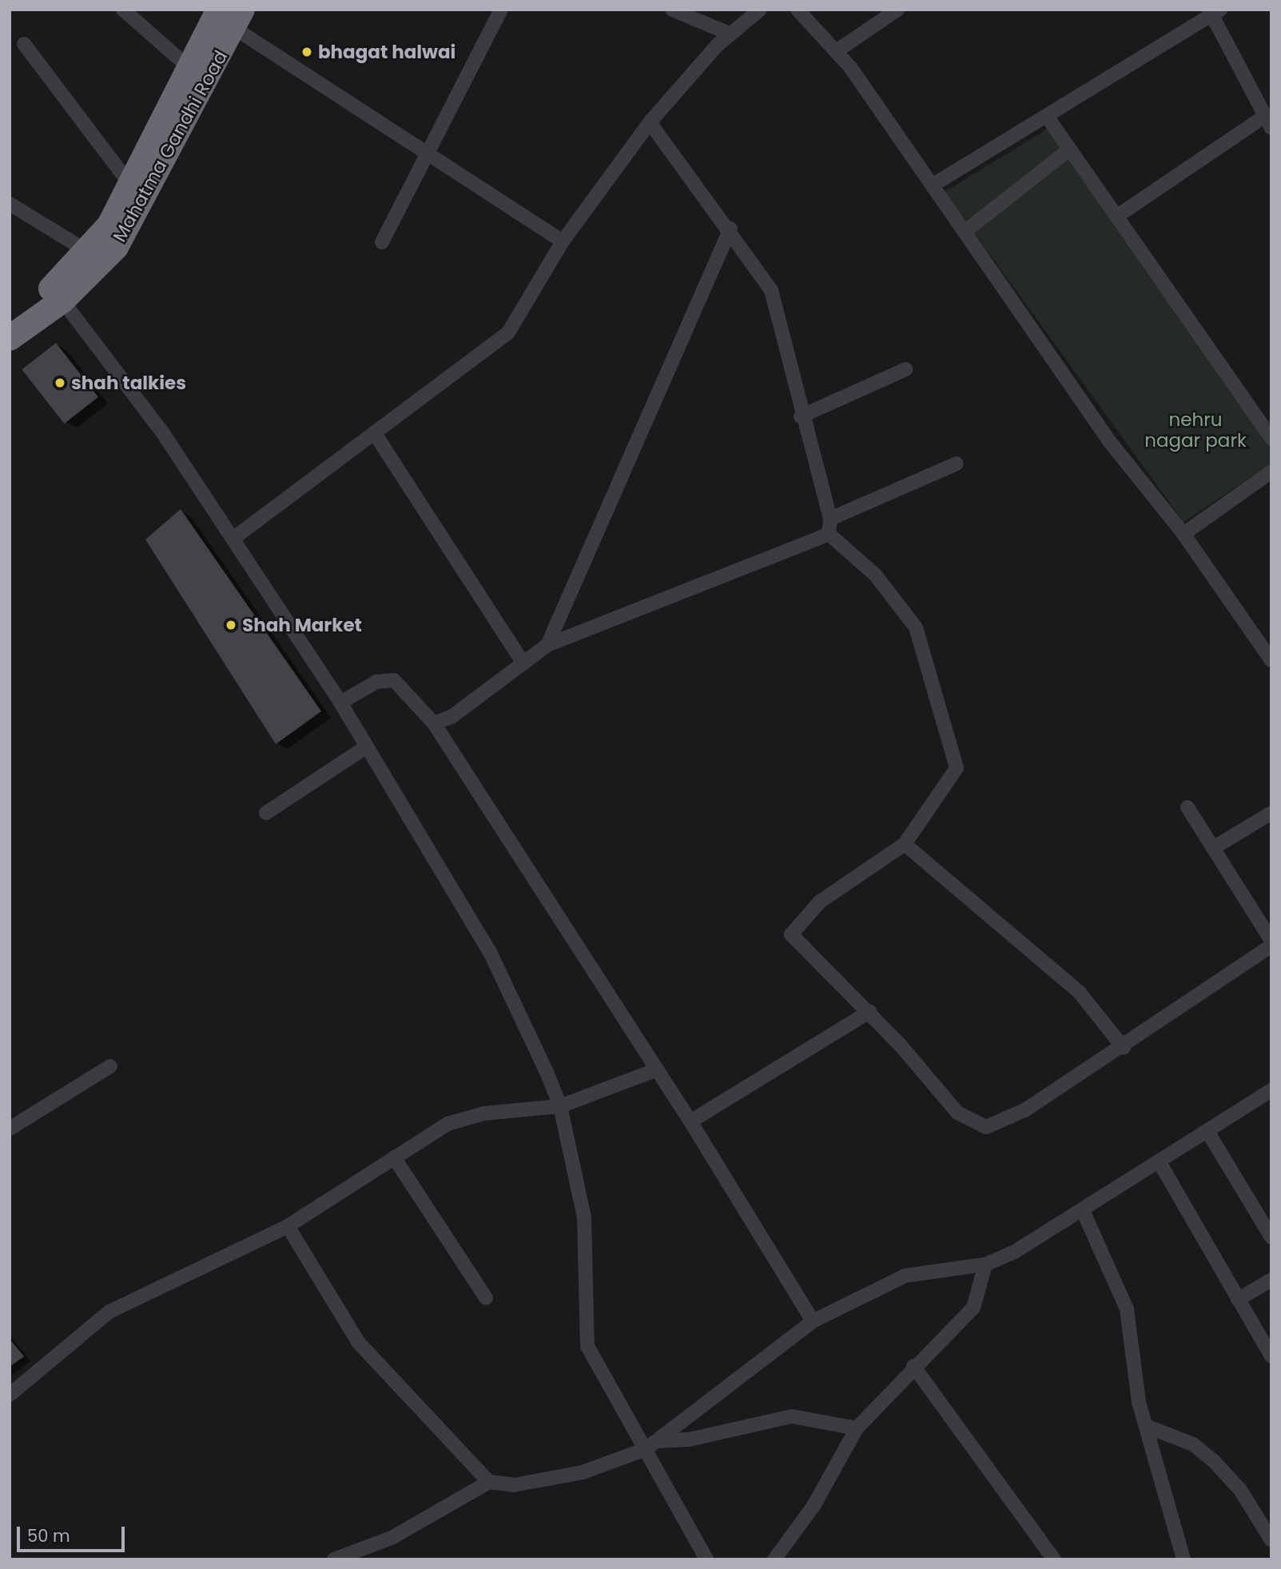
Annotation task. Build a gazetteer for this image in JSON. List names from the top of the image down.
{
  "streets": {
    "highway": ["Mahatma Gandhi Road"]
  },
  "parks": ["nehru nagar park"],
  "places": ["bhagat halwai", "shah talkies", "Shah Market"],
  "scale_bar": "50 m"
}
